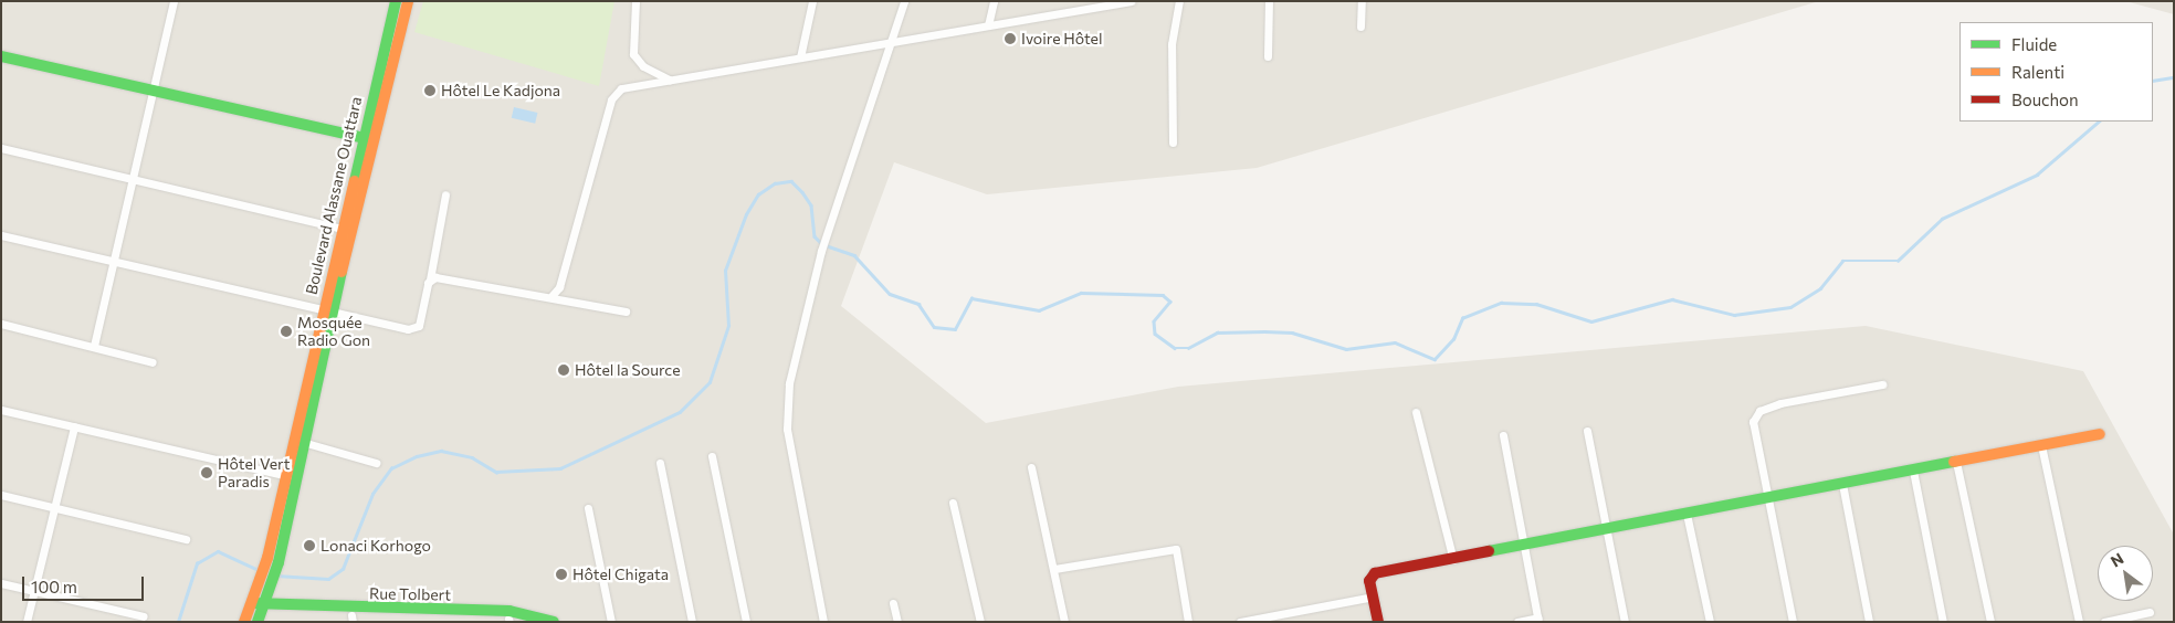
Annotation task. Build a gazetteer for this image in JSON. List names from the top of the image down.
{
  "streets": {
    "street": ["Boulevard Alassane Ouattara", "Rue Tolbert"]
  },
  "crossings": [
    ["Boulevard Alassane Ouattara", "Rue Tolbert"]
  ],
  "places": [
    "Ivoire Hôtel",
    "Hôtel Le Kadjona",
    "Mosquée Radio Gon",
    "Hôtel la Source",
    "Hôtel Vert Paradis",
    "Lonaci Korhogo",
    "Hôtel Chigata"
  ],
  "legend": ["Fluide", "Ralenti", "Bouchon"],
  "scale_bar": "100 m",
  "north": "top left"
}
